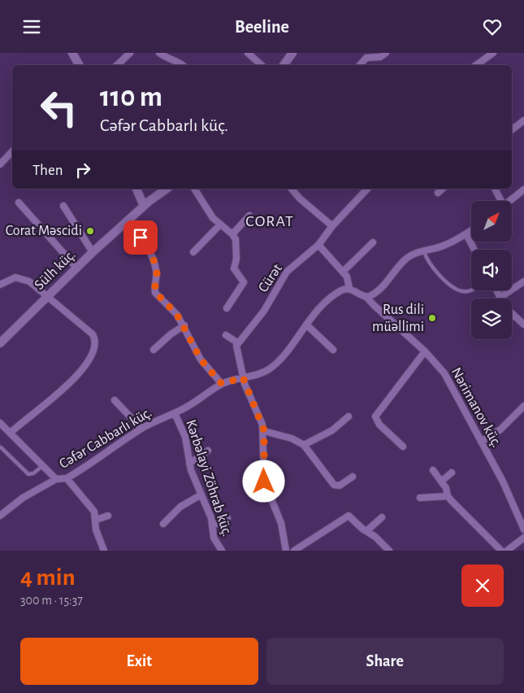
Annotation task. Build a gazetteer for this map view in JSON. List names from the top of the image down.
{
  "streets": {
    "street": [
      "Sülh küç.",
      "Cürət",
      "Nərimanov küç.",
      "Cəfər Cabbarlı küç.",
      "Kərbəlayi Zöhrab küç."
    ]
  },
  "crossings": [
    ["Cəfər Cabbarlı küç.", "Kərbəlayi Zöhrab küç."]
  ],
  "districts": ["CORAT"],
  "places": ["Corat Məscidi", "Rus dili müəllimi"],
  "north": "top right",
  "page": {
    "header": "Beeline",
    "turn": ["110 m", "Cəfər Cabbarlı küç."],
    "then": "Then",
    "heading": ["4 min", "300 m · 15:37"],
    "buttons": ["Exit", "Share"]
  }
}
